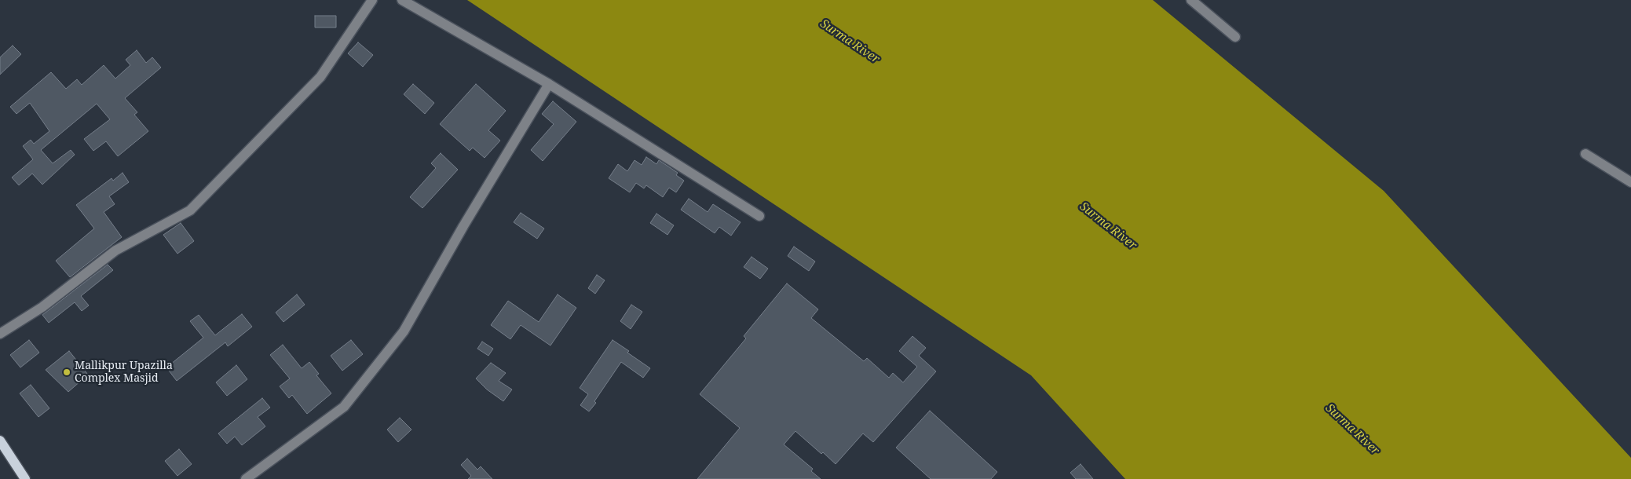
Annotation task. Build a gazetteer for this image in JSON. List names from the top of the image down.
{
  "water": ["Surma River"],
  "places": ["Mallikpur Upazilla Complex Masjid"]
}
